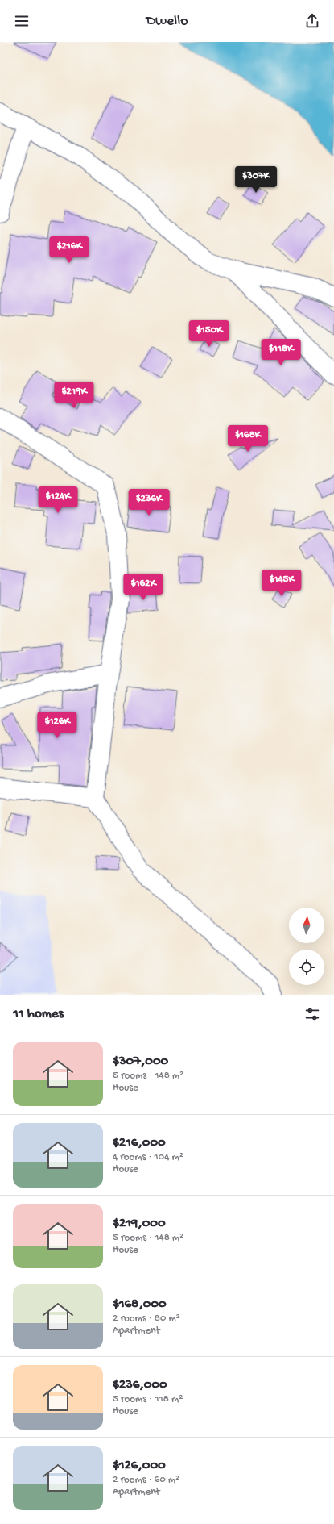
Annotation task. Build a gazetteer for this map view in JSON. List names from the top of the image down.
{
  "north": "top",
  "page": {
    "header": "Dwello",
    "price": [
      "$307K",
      "$216K",
      "$150K",
      "$118K",
      "$219K",
      "$168K",
      "$124K",
      "$236K",
      "$145K",
      "$162K",
      "$126K"
    ],
    "heading": "11 homes",
    "list": [
      {
        "name": "$307,000",
        "note": "5 rooms · 148 m² · House"
      },
      {
        "name": "$216,000",
        "note": "4 rooms · 104 m² · House"
      },
      {
        "name": "$219,000",
        "note": "5 rooms · 148 m² · House"
      },
      {
        "name": "$168,000",
        "note": "2 rooms · 80 m² · Apartment"
      },
      {
        "name": "$236,000",
        "note": "5 rooms · 118 m² · House"
      },
      {
        "name": "$126,000",
        "note": "2 rooms · 60 m² · Apartment"
      }
    ]
  }
}
